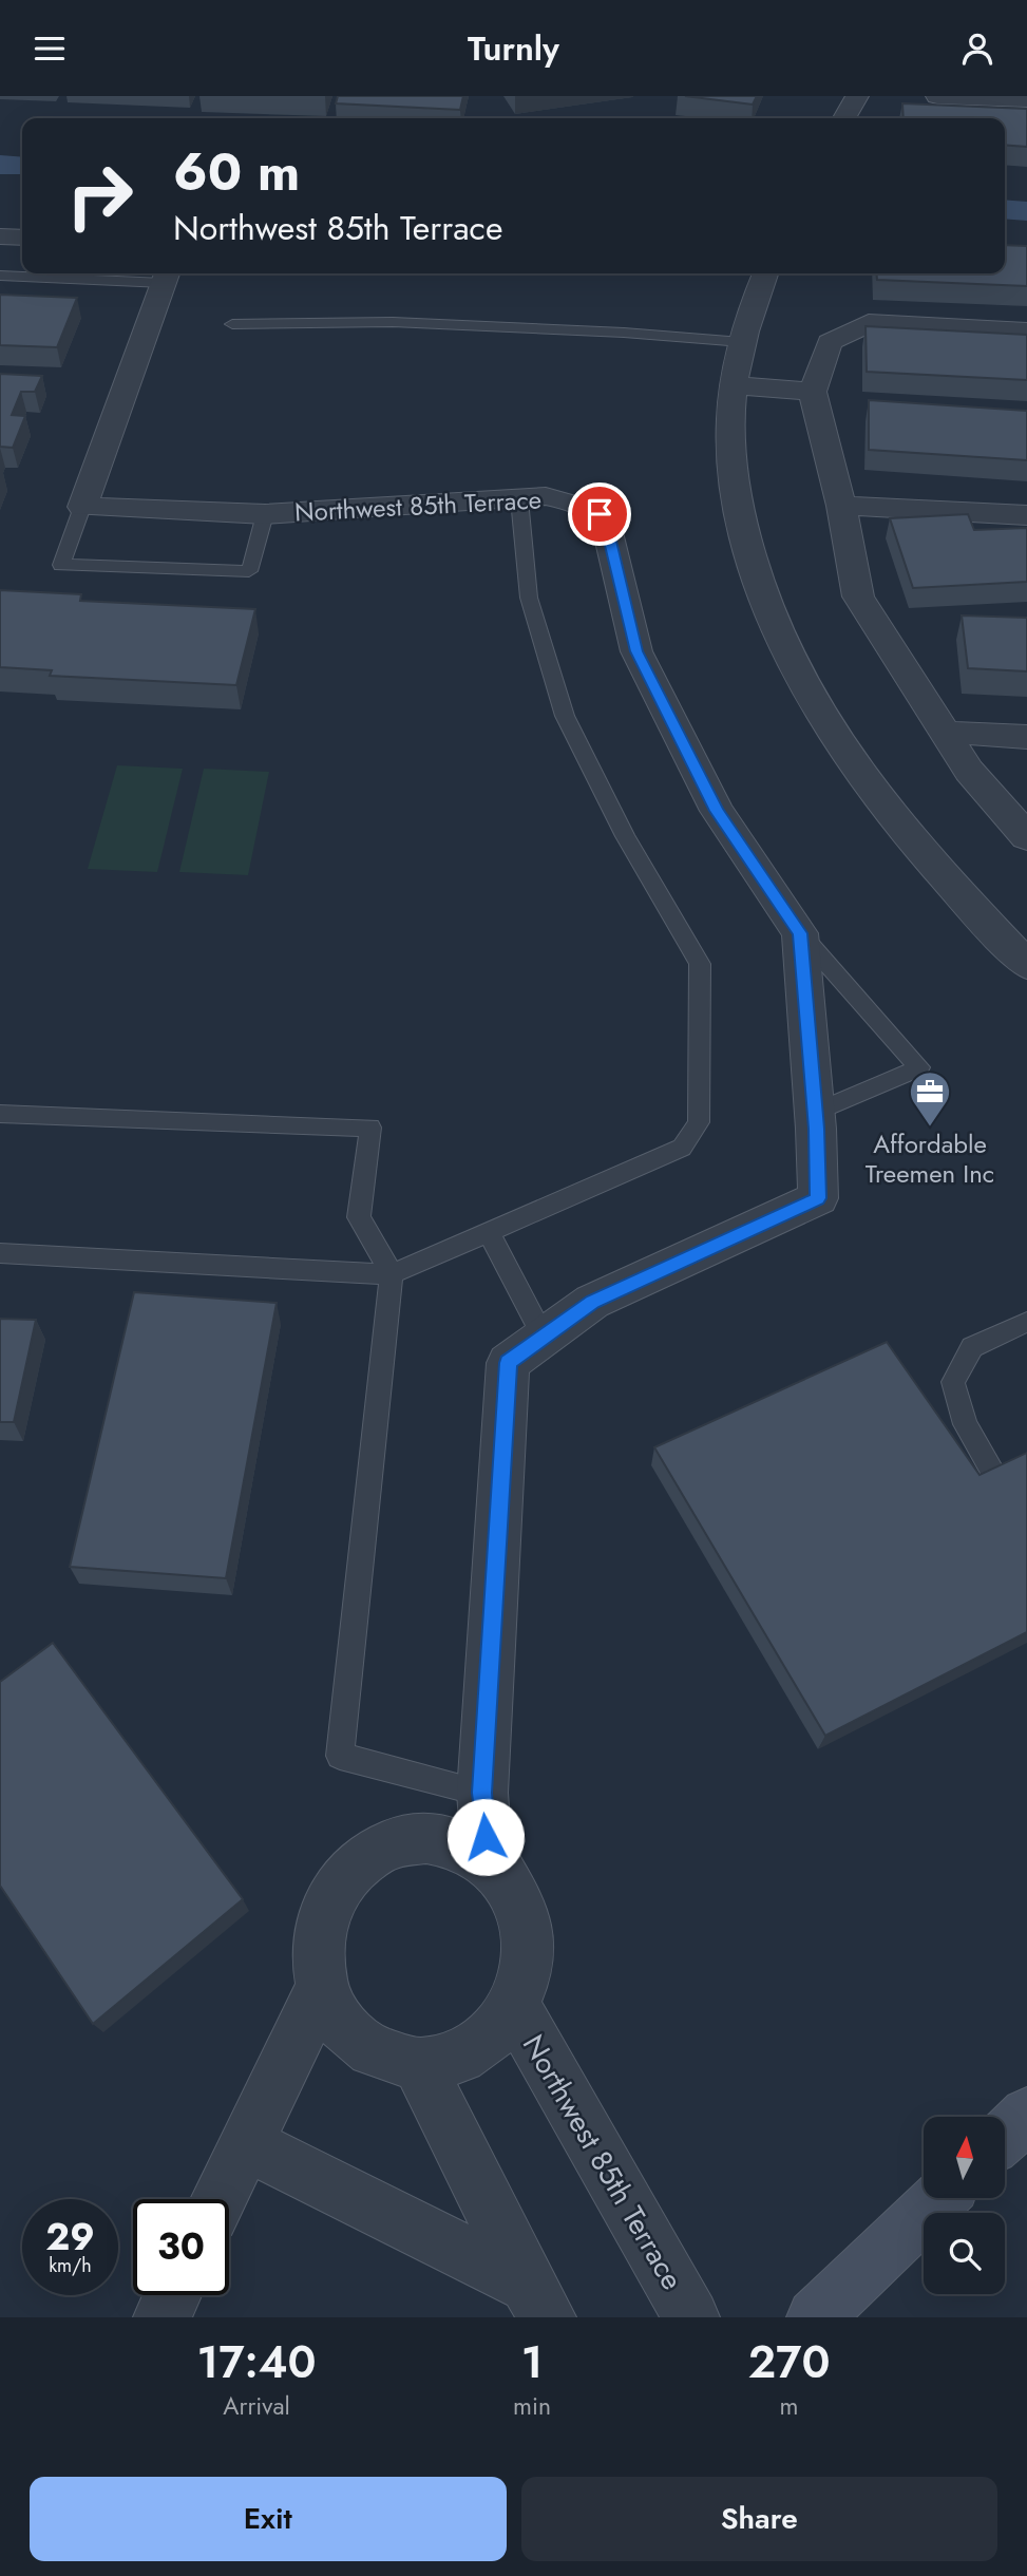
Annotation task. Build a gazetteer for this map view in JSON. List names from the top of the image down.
{
  "streets": {
    "street": ["Northwest 85th Terrace"]
  },
  "places": {
    "office": ["Affordable Treemen Inc"]
  },
  "north": "top",
  "page": {
    "header": "Turnly",
    "turn": ["60 m", "Northwest 85th Terrace"],
    "speed": "29 km/h",
    "limit": "30",
    "eta": [
      "17:40",
      "Arrival",
      "1",
      "min",
      "270",
      "m"
    ],
    "buttons": ["Exit", "Share"]
  }
}
